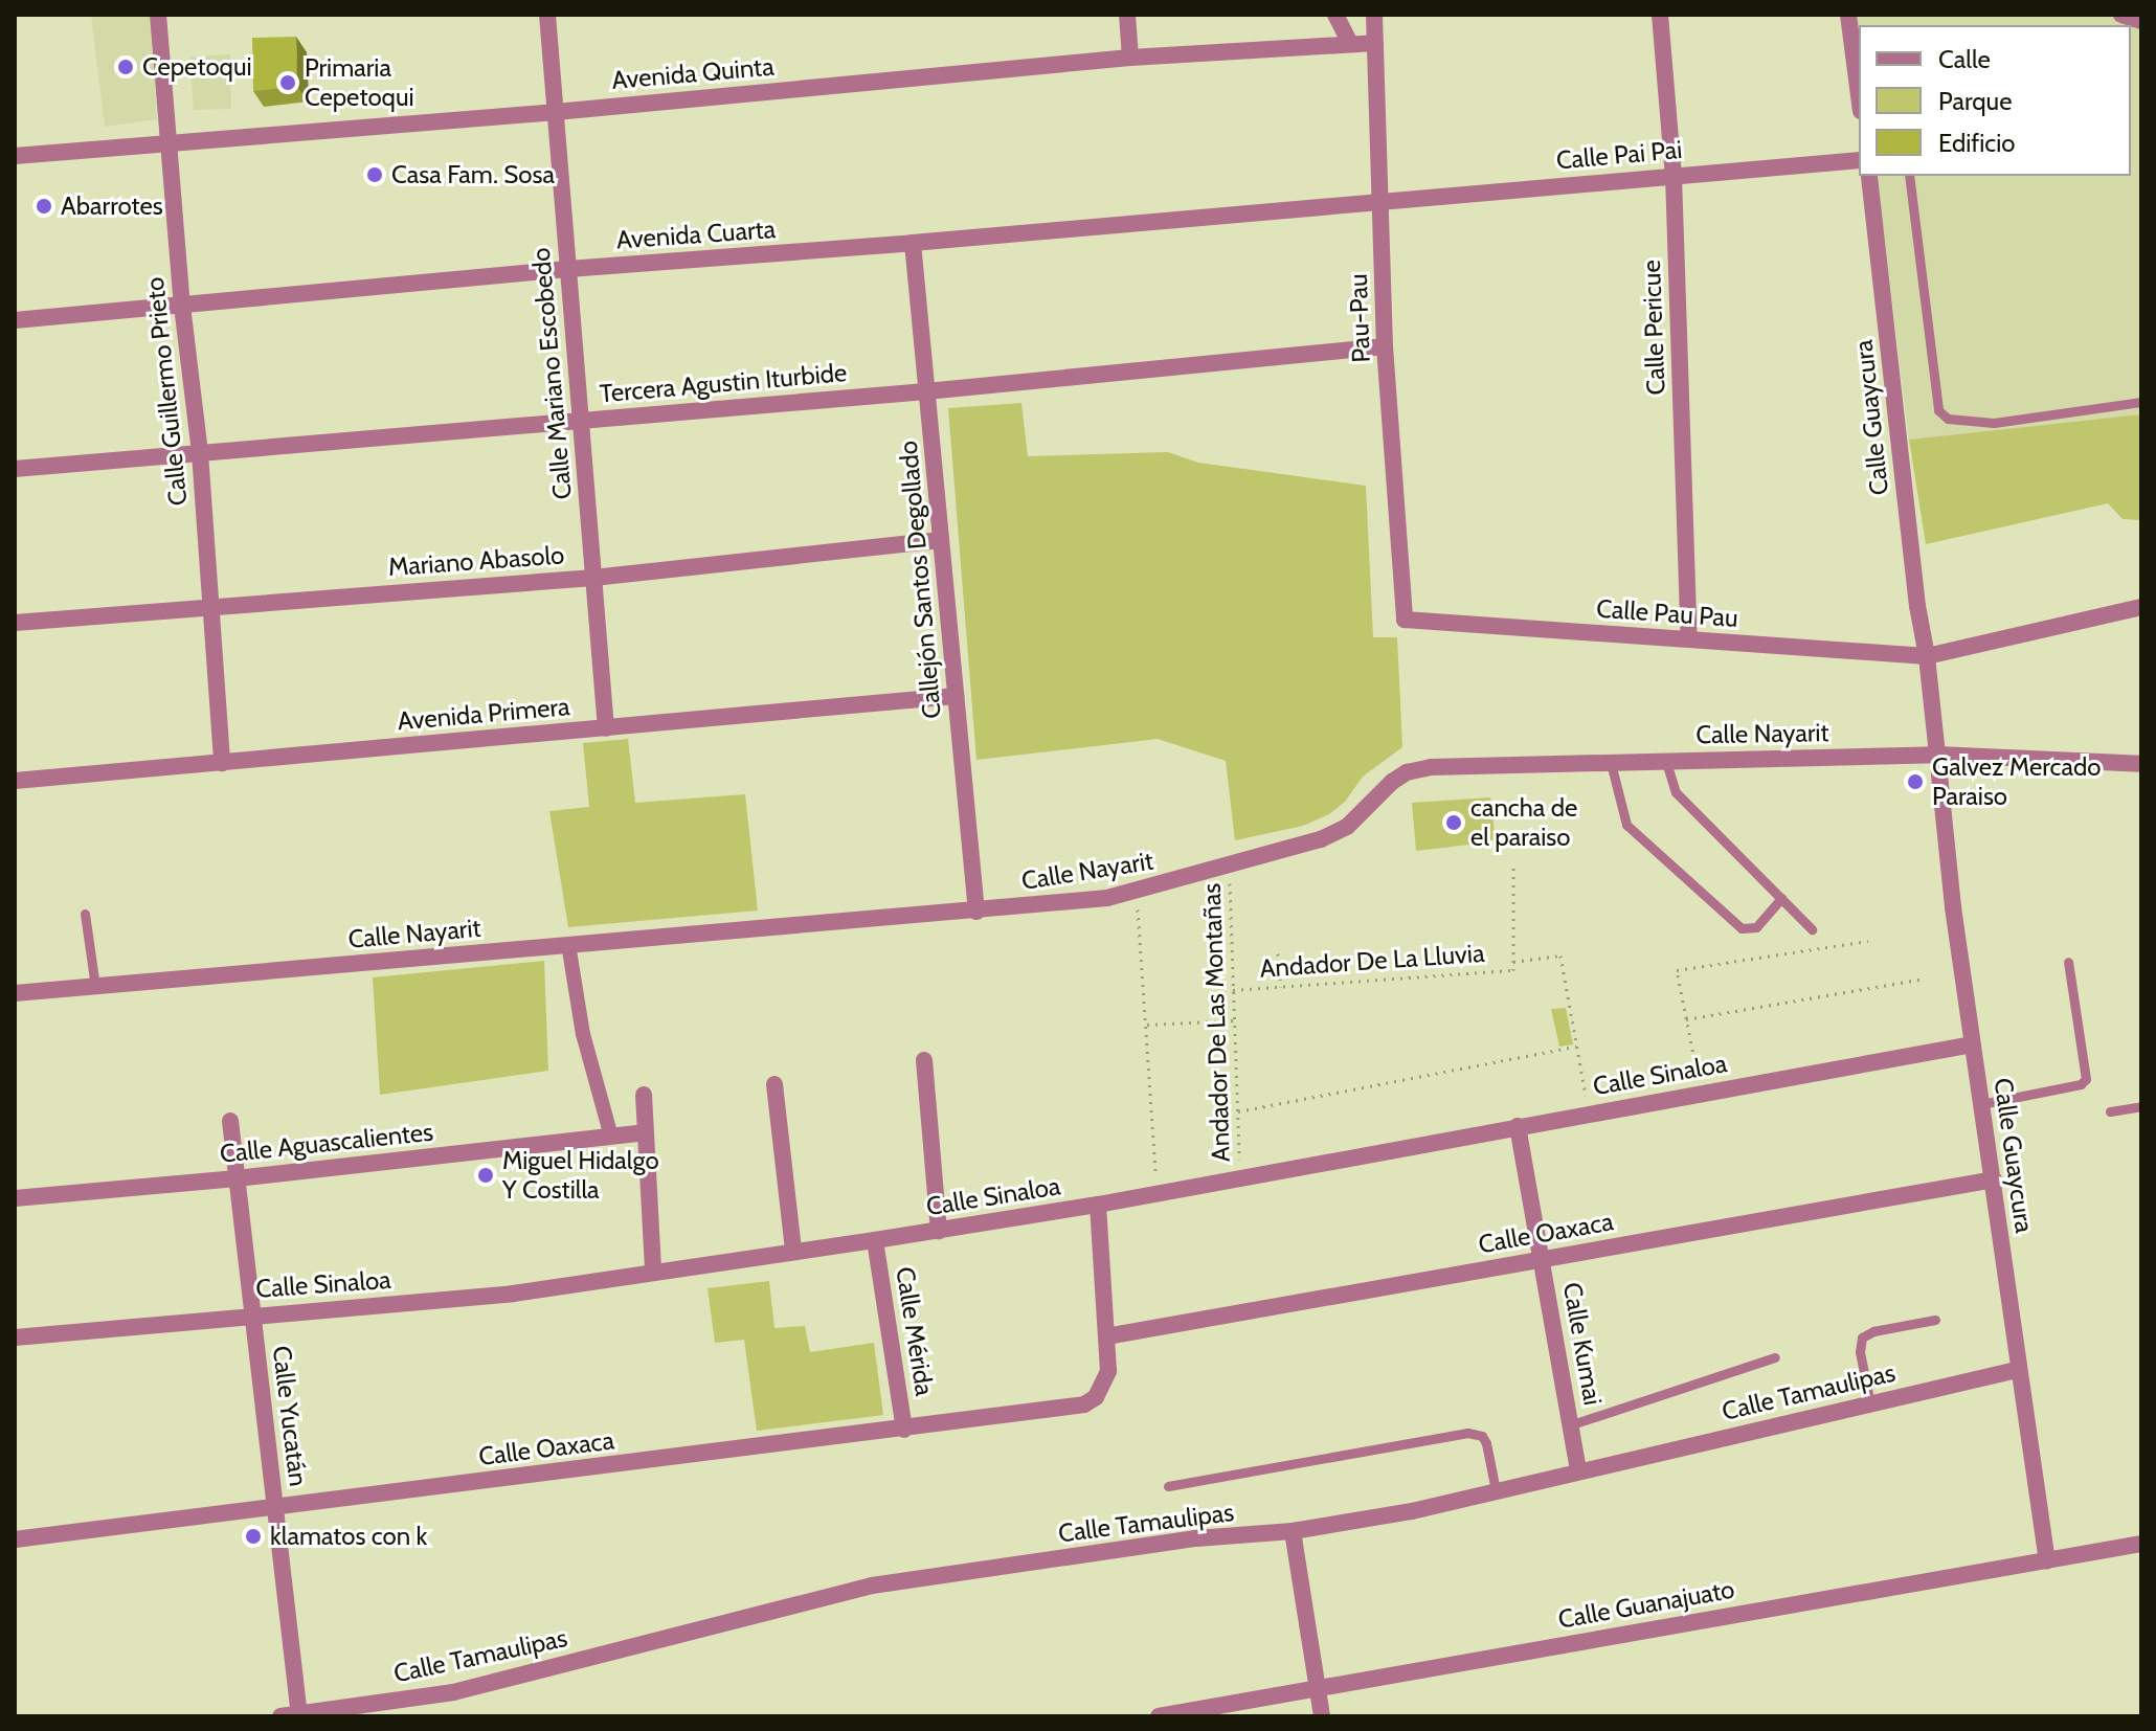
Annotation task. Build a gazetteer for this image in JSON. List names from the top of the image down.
{
  "streets": {
    "street": [
      "Avenida Quinta",
      "Calle Pai Pai",
      "Avenida Cuarta",
      "Pau-Pau",
      "Calle Pericue",
      "Calle Mariano Escobedo",
      "Tercera Agustin Iturbide",
      "Calle Guillermo Prieto",
      "Calle Guaycura",
      "Mariano Abasolo",
      "Callejón Santos Degollado",
      "Calle Pau Pau",
      "Avenida Primera",
      "Calle Nayarit",
      "Calle Sinaloa",
      "Calle Aguascalientes",
      "Calle Oaxaca",
      "Calle Mérida",
      "Calle Kumai",
      "Calle Tamaulipas",
      "Calle Yucatán",
      "Calle Guanajuato"
    ],
    "path": ["Andador De La Lluvia", "Andador De Las Montañas"]
  },
  "crossings": [
    ["Avenida Quinta", "Pau-Pau"],
    ["Avenida Quinta", "Calle Mariano Escobedo"],
    ["Avenida Quinta", "Calle Guillermo Prieto"],
    ["Calle Pai Pai", "Avenida Cuarta"],
    ["Calle Pai Pai", "Pau-Pau"],
    ["Calle Pai Pai", "Calle Pericue"],
    ["Avenida Cuarta", "Pau-Pau"],
    ["Avenida Cuarta", "Calle Mariano Escobedo"],
    ["Avenida Cuarta", "Calle Guillermo Prieto"],
    ["Avenida Cuarta", "Callejón Santos Degollado"],
    ["Pau-Pau", "Tercera Agustin Iturbide"],
    ["Pau-Pau", "Calle Pau Pau"],
    ["Calle Pericue", "Calle Pau Pau"],
    ["Calle Mariano Escobedo", "Tercera Agustin Iturbide"],
    ["Calle Mariano Escobedo", "Mariano Abasolo"],
    ["Calle Mariano Escobedo", "Avenida Primera"],
    ["Tercera Agustin Iturbide", "Calle Guillermo Prieto"],
    ["Tercera Agustin Iturbide", "Callejón Santos Degollado"],
    ["Calle Guillermo Prieto", "Mariano Abasolo"],
    ["Calle Guillermo Prieto", "Avenida Primera"],
    ["Calle Guaycura", "Calle Pau Pau"],
    ["Calle Guaycura", "Calle Nayarit"],
    ["Calle Guaycura", "Calle Sinaloa"],
    ["Calle Guaycura", "Calle Oaxaca"],
    ["Calle Guaycura", "Calle Tamaulipas"],
    ["Calle Guaycura", "Calle Guanajuato"],
    ["Mariano Abasolo", "Callejón Santos Degollado"],
    ["Callejón Santos Degollado", "Avenida Primera"],
    ["Callejón Santos Degollado", "Calle Nayarit"],
    ["Calle Nayarit", "Andador De Las Montañas"],
    ["Andador De La Lluvia", "Andador De Las Montañas"],
    ["Andador De Las Montañas", "Calle Sinaloa"],
    ["Calle Sinaloa", "Calle Mérida"],
    ["Calle Sinaloa", "Calle Kumai"],
    ["Calle Sinaloa", "Calle Yucatán"],
    ["Calle Aguascalientes", "Calle Yucatán"],
    ["Calle Oaxaca", "Calle Mérida"],
    ["Calle Oaxaca", "Calle Kumai"],
    ["Calle Oaxaca", "Calle Yucatán"],
    ["Calle Kumai", "Calle Tamaulipas"],
    ["Calle Tamaulipas", "Calle Yucatán"]
  ],
  "places": [
    "Cepetoqui",
    "Primaria Cepetoqui",
    "Casa Fam. Sosa",
    "Abarrotes",
    "Galvez Mercado Paraiso",
    "cancha de el paraiso",
    "Miguel Hidalgo Y Costilla",
    "klamatos con k"
  ],
  "legend": ["Calle", "Parque", "Edificio"]
}
